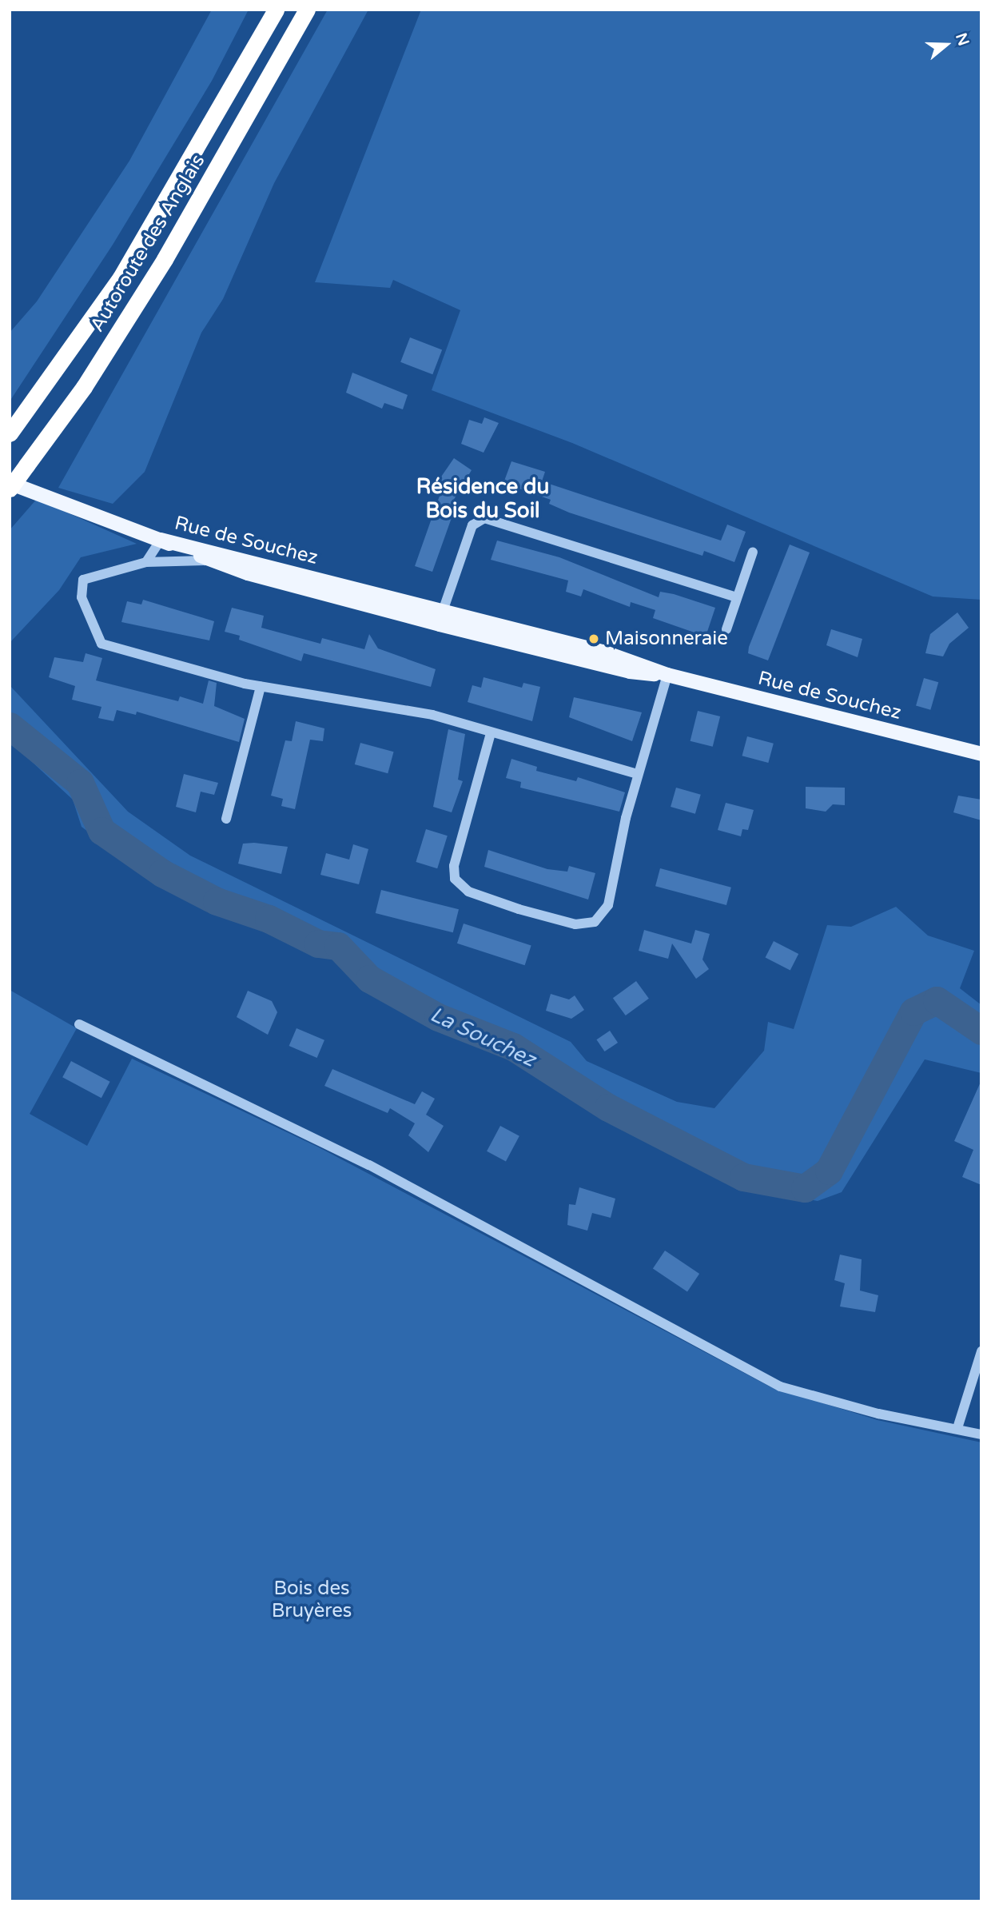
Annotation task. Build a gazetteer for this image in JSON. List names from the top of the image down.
{
  "streets": {
    "highway": ["Autoroute des Anglais"],
    "main road": ["Rue de Souchez"]
  },
  "districts": ["Résidence du Bois du Soil"],
  "water": ["La Souchez"],
  "parks": ["Bois des Bruyères"],
  "places": ["Maisonneraie"],
  "north": "right"
}
